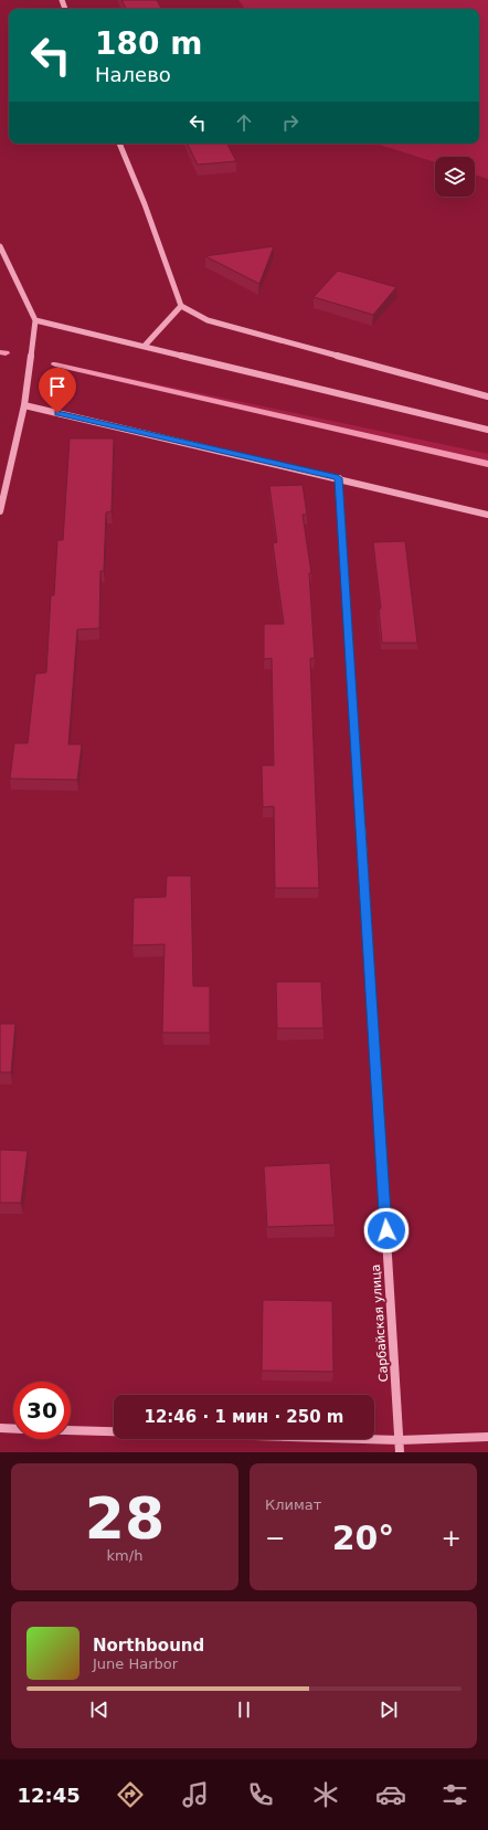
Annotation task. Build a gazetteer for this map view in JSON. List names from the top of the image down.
{
  "streets": {
    "street": ["Сарбайская улица"]
  },
  "page": {
    "turn": ["180 m", "Налево"],
    "limit": "30",
    "trip": "12:46 · 1 мин · 250 m",
    "tile": [
      ["28", "km/h"],
      "Климат"
    ],
    "heat": ["−", "20°", "+"],
    "song": ["Northbound", "June Harbor"],
    "tabs": "12:45"
  }
}
